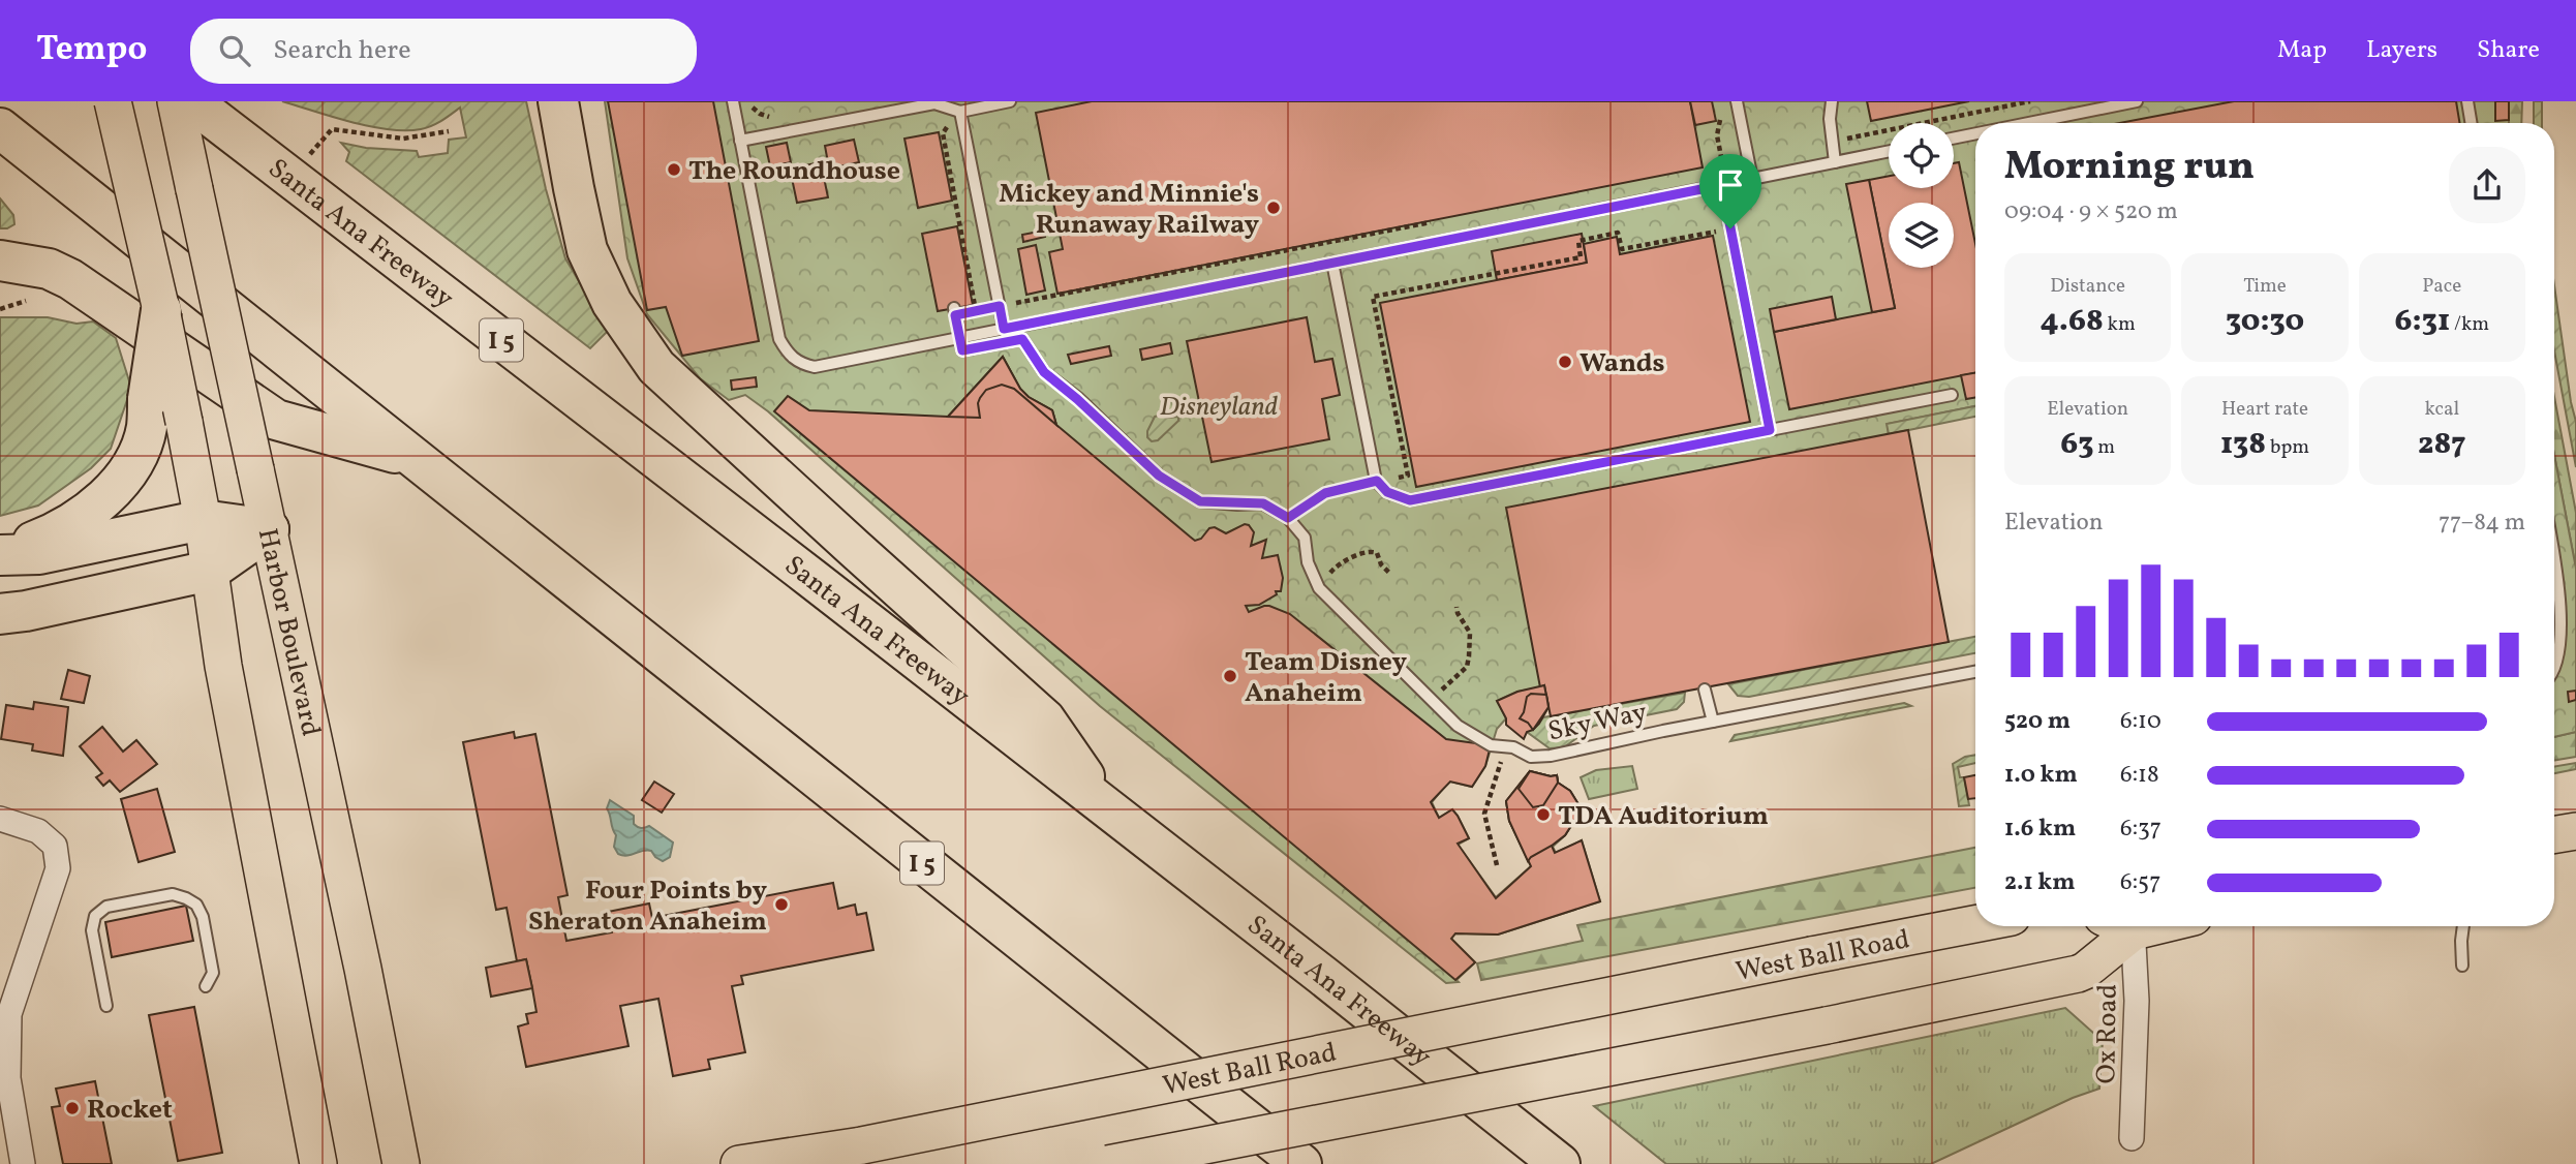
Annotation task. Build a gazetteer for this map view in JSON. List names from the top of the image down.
{
  "streets": {
    "highway": ["Santa Ana Freeway", "I 5"],
    "main road": ["Harbor Boulevard", "West Ball Road"],
    "street": ["Ox Road"],
    "lane": ["Sky Way"]
  },
  "parks": ["Disneyland"],
  "places": [
    "The Roundhouse",
    "Mickey and Minnie's Runaway Railway",
    "Wands",
    "Team Disney Anaheim",
    "TDA Auditorium",
    "Four Points by Sheraton Anaheim",
    "Rocket"
  ],
  "page": {
    "header": "Tempo",
    "search": "Search here",
    "nav": ["Map", "Layers", "Share"],
    "heading": ["Morning run", "09:04 · 9 × 520 m"],
    "stats": [
      ["Distance", "4.68 km"],
      ["Time", "30:30"],
      ["Pace", "6:31 /km"],
      ["Elevation", "63 m"],
      ["Heart rate", "138 bpm"],
      ["kcal", "287"]
    ],
    "chart": ["Elevation", "77–84 m"],
    "list": [
      {
        "name": "520 m",
        "note": "6:10"
      },
      {
        "name": "1.0 km",
        "note": "6:18"
      },
      {
        "name": "1.6 km",
        "note": "6:37"
      },
      {
        "name": "2.1 km",
        "note": "6:57"
      }
    ]
  }
}
